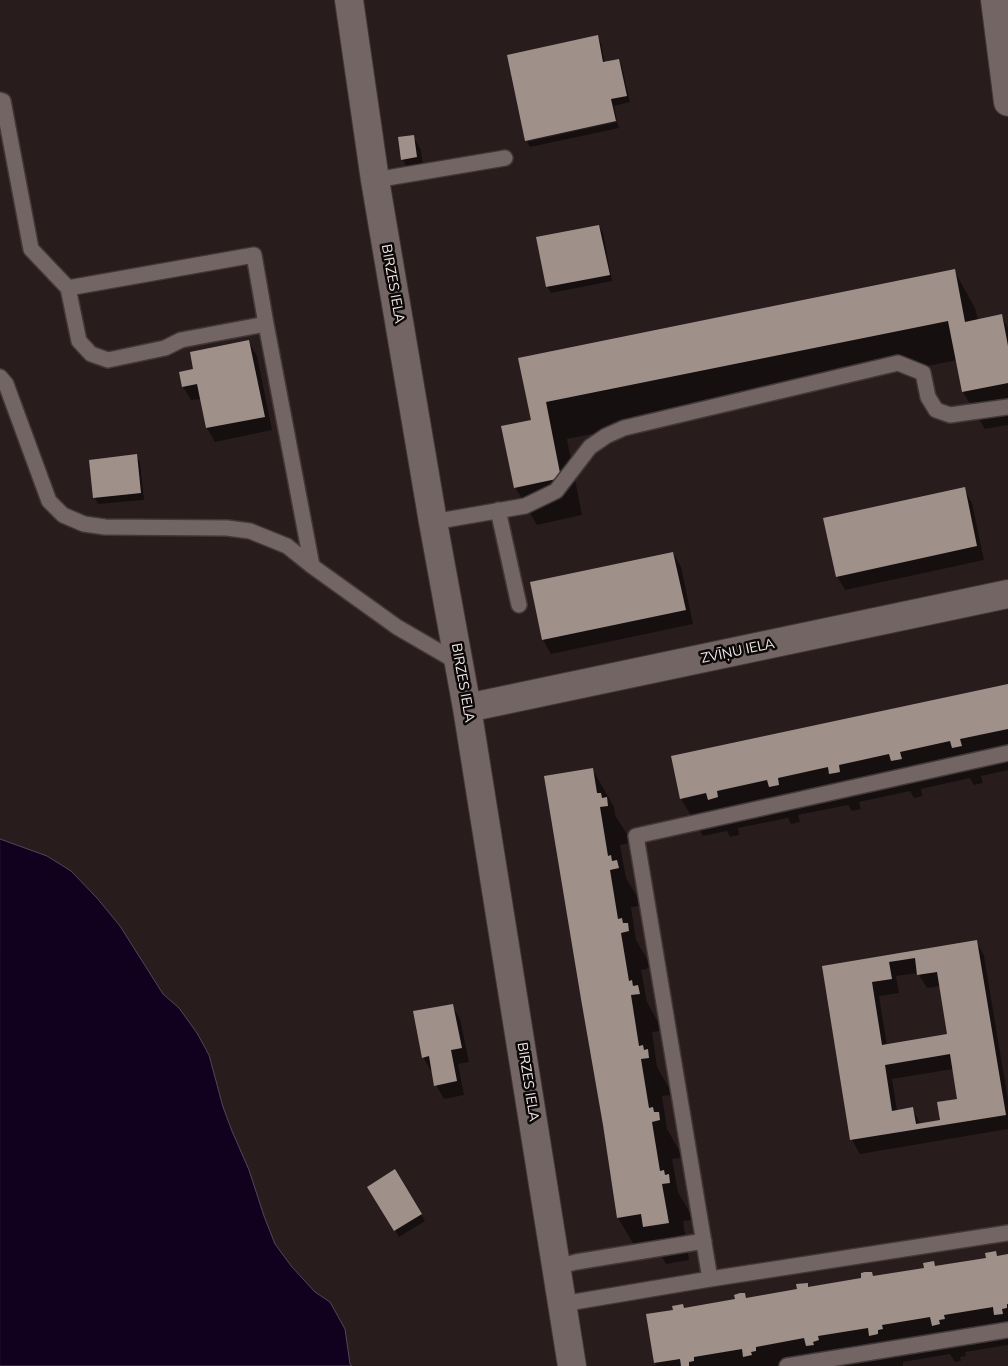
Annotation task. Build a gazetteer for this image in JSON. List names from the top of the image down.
{
  "streets": {
    "street": ["BIRZES IELA", "ZVĪŅU IELA"]
  },
  "crossings": [
    ["BIRZES IELA", "ZVĪŅU IELA"]
  ]
}
